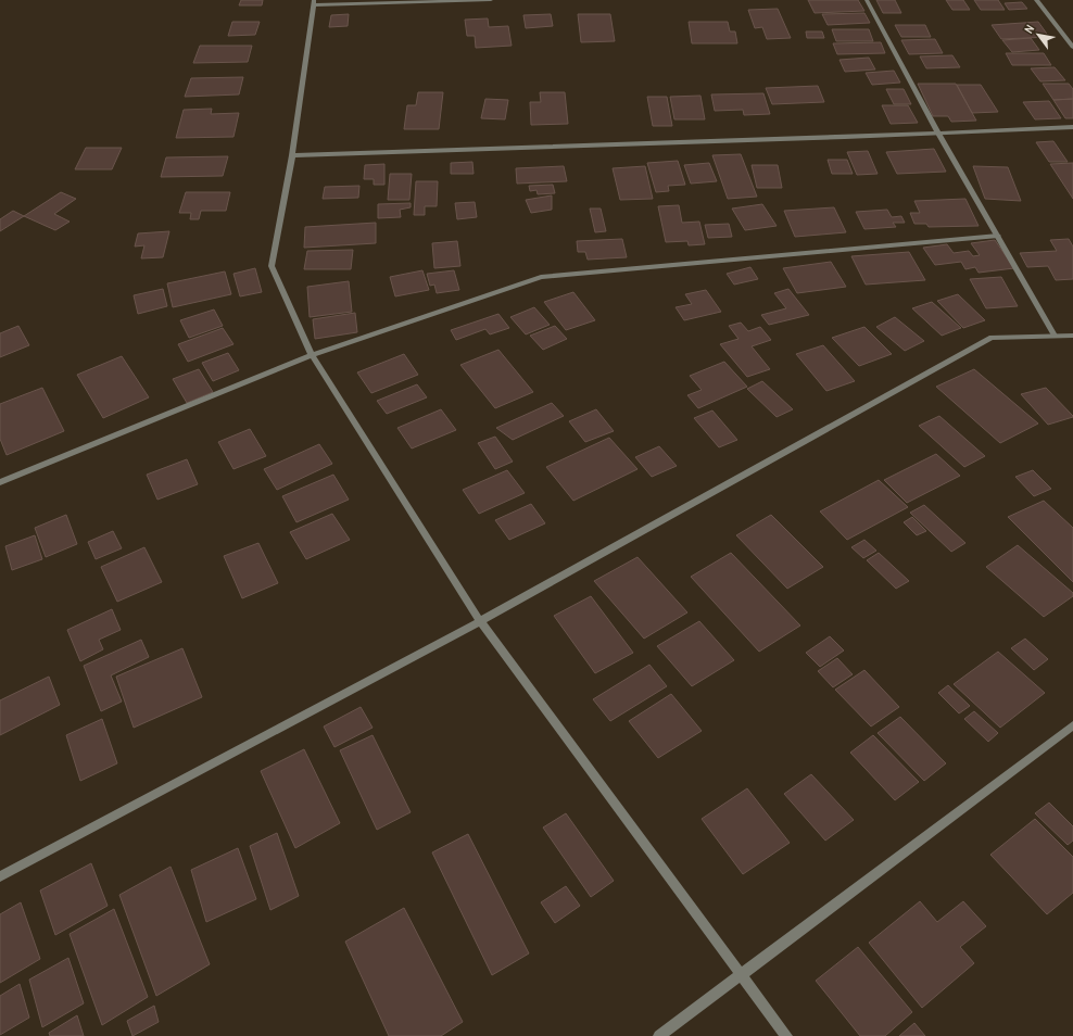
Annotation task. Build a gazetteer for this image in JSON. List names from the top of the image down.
{
  "north": "top left"
}
